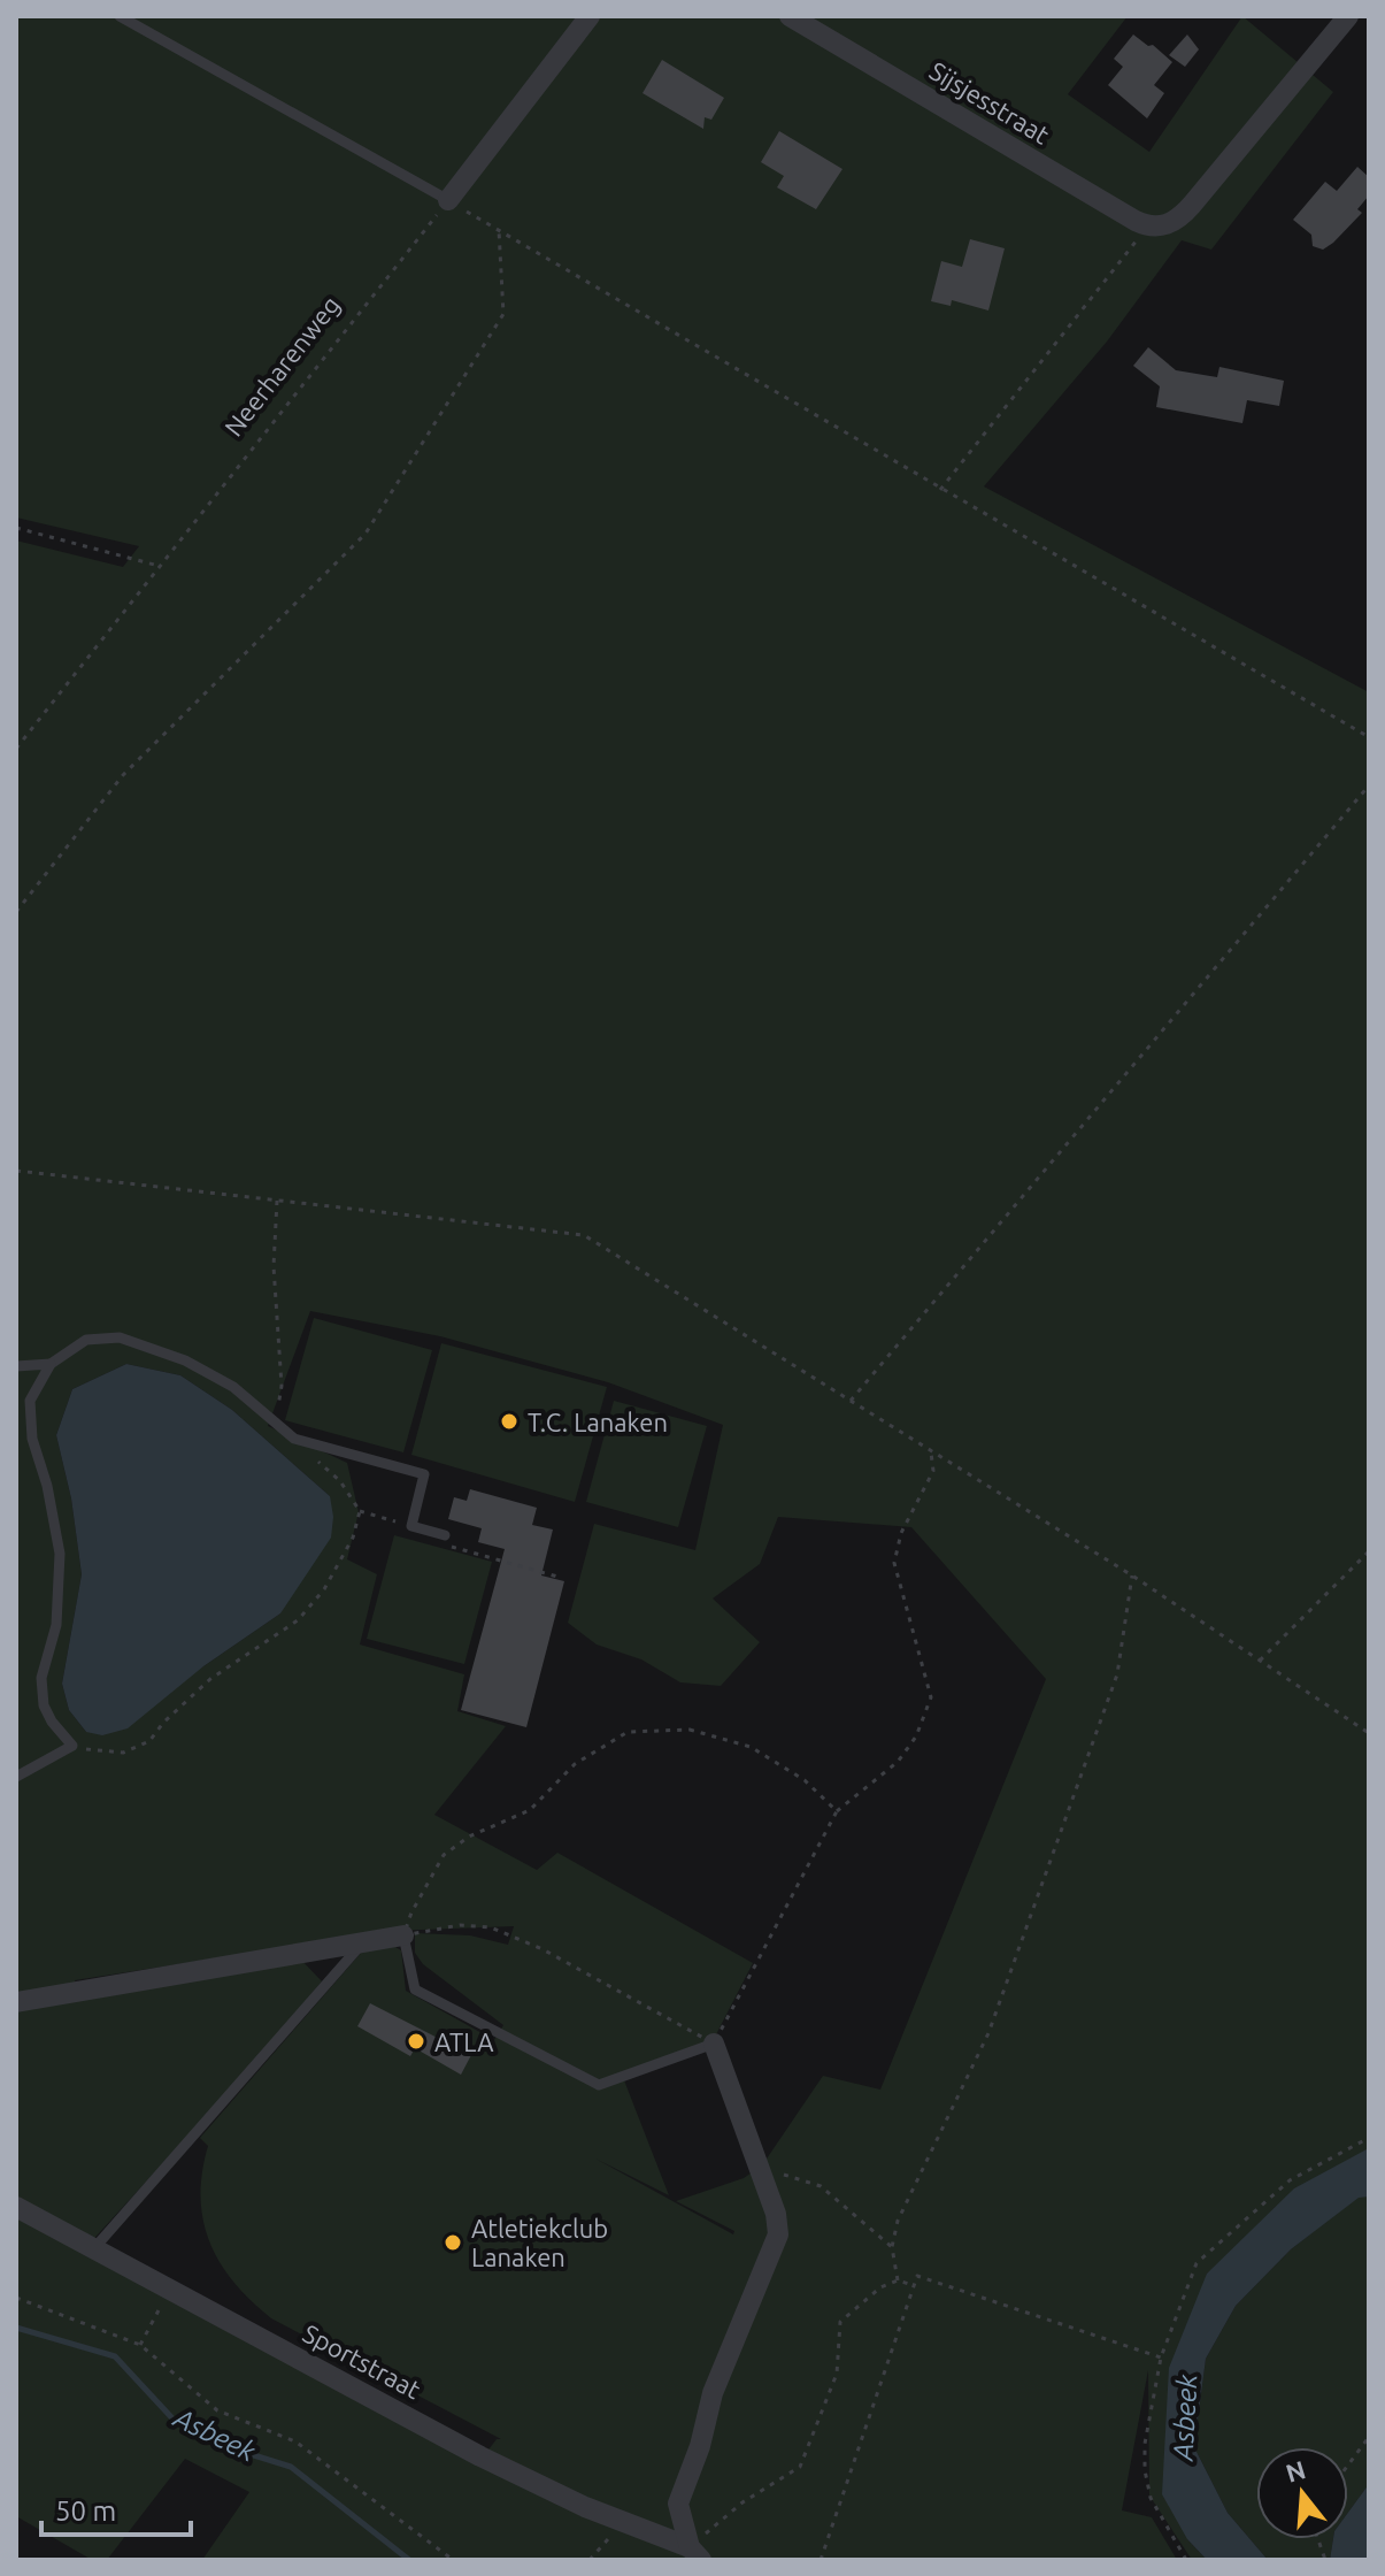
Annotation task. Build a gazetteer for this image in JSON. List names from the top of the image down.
{
  "streets": {
    "street": ["Sijsjesstraat", "Sportstraat"],
    "path": ["Neerharenweg"]
  },
  "water": ["Asbeek"],
  "places": ["T.C. Lanaken", "ATLA", "Atletiekclub Lanaken"],
  "scale_bar": "50 m",
  "north": "top"
}
